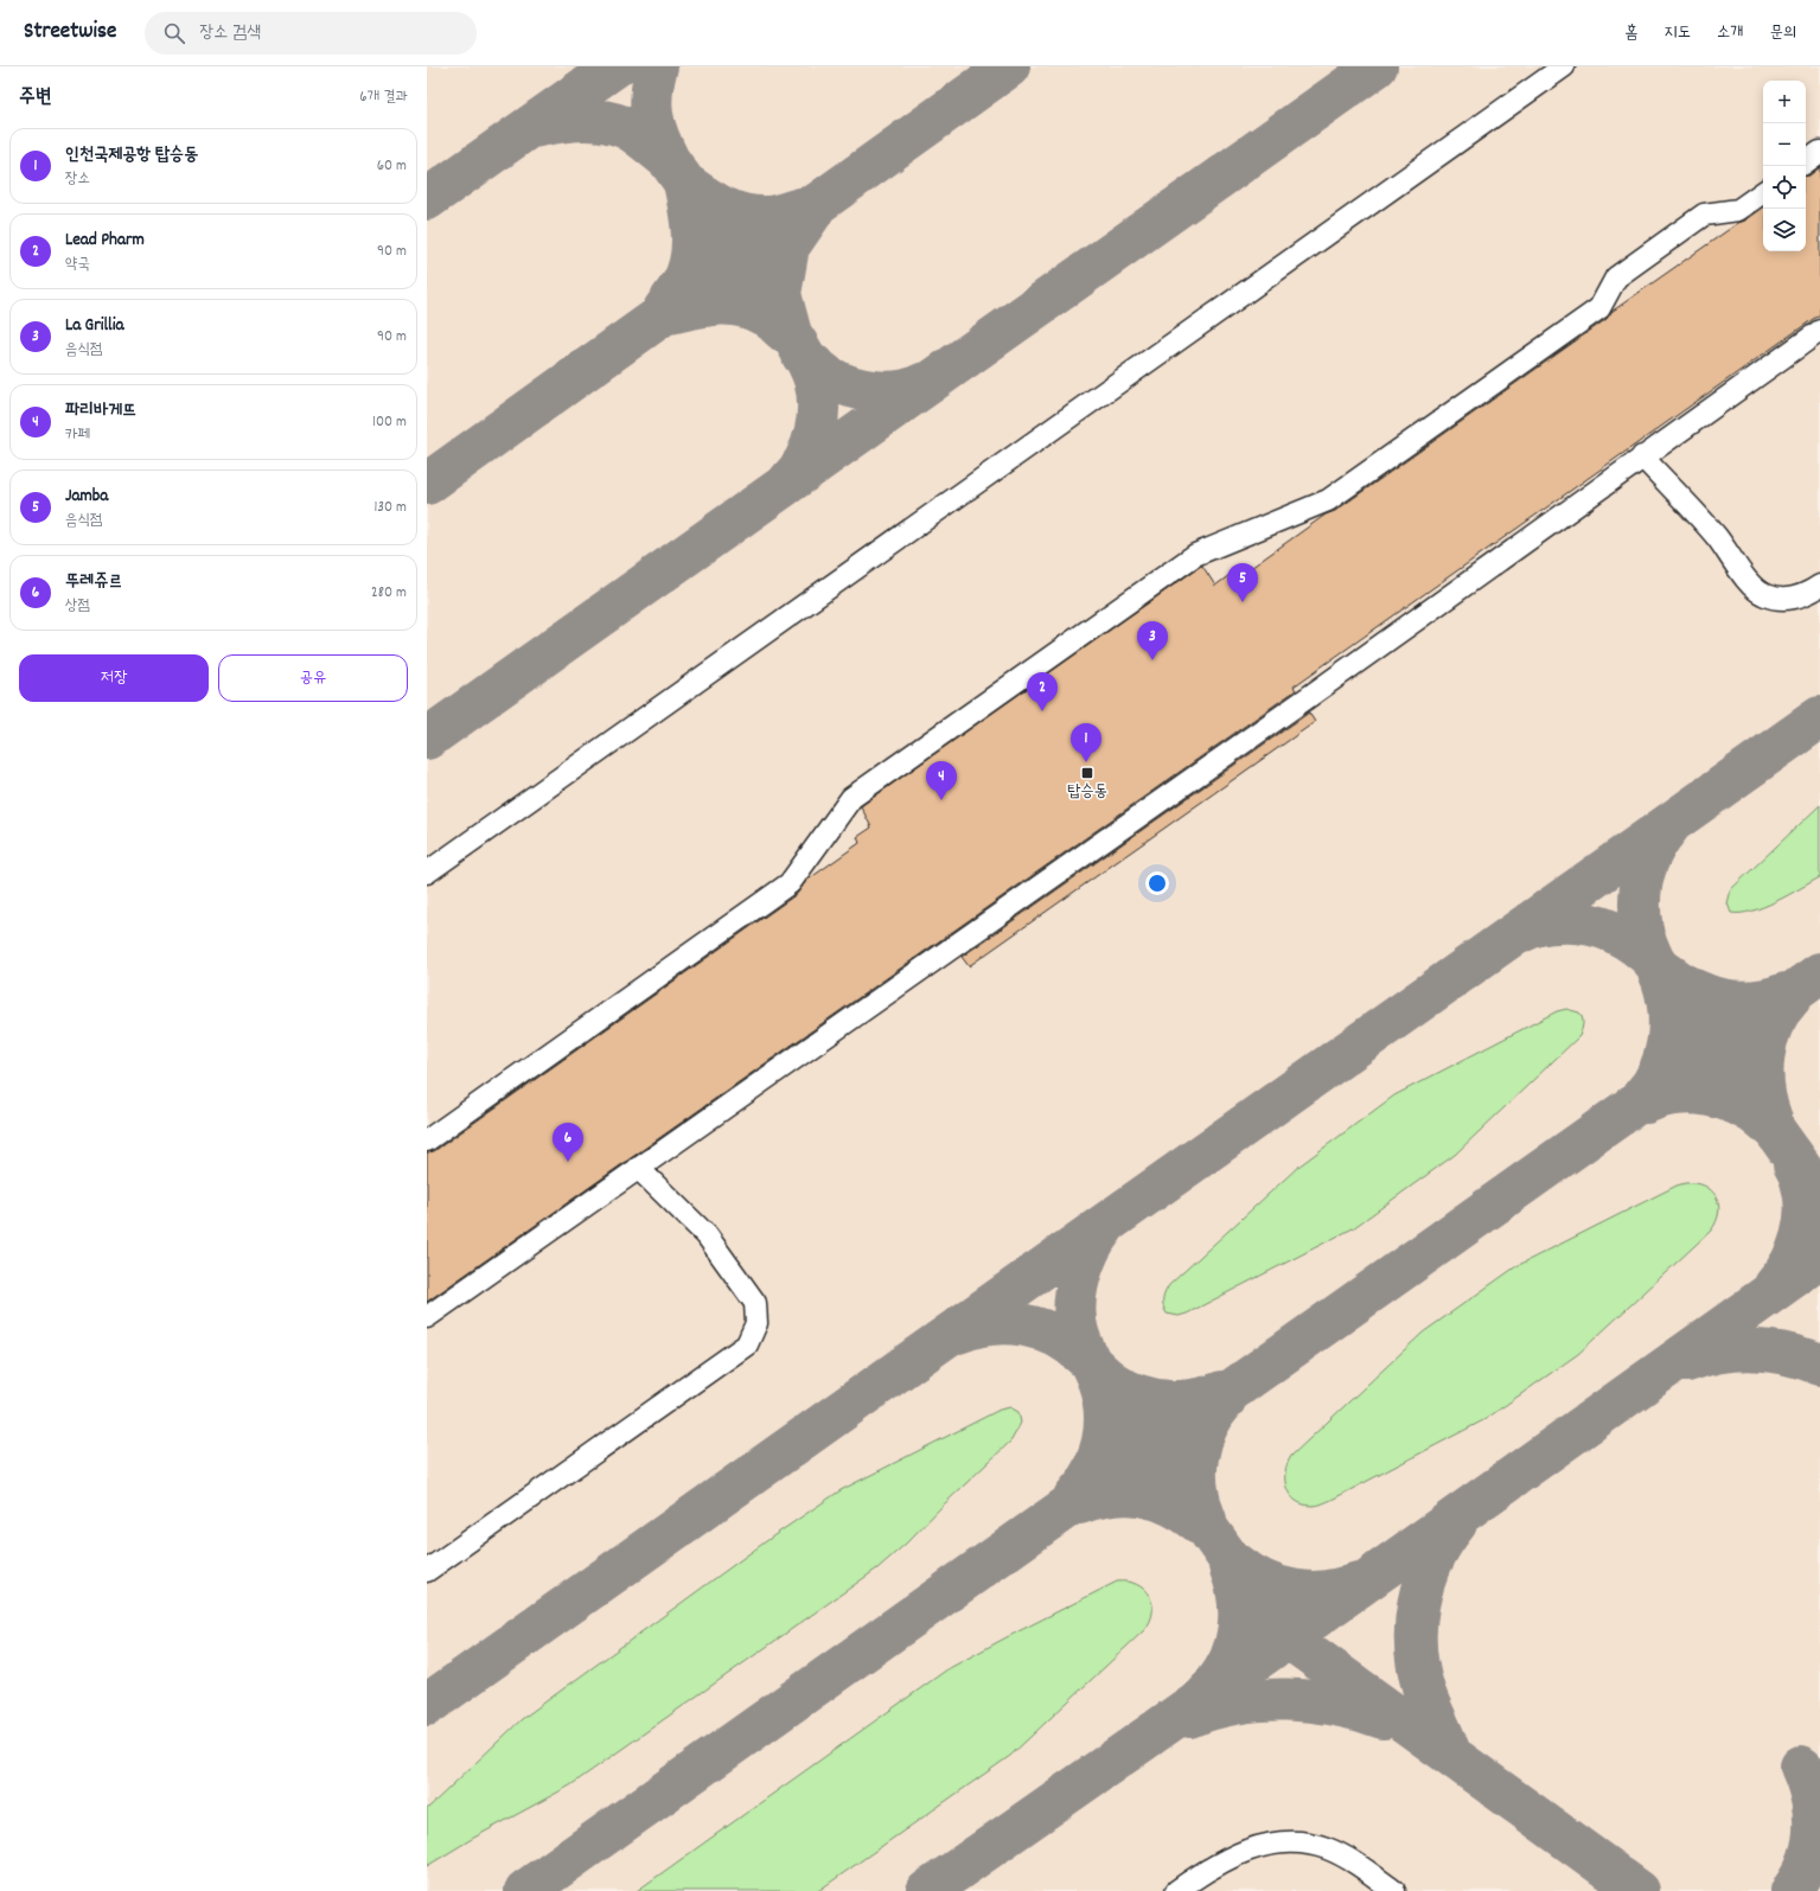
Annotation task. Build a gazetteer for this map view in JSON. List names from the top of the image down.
{
  "places": {
    "transit": ["탑승동"]
  },
  "page": {
    "header": "Streetwise",
    "search": "장소 검색",
    "nav": [
      "홈",
      "지도",
      "소개",
      "문의"
    ],
    "heading": ["주변", "6개 결과"],
    "map_buttons": ["+", "−"],
    "list": [
      {
        "mark": "1",
        "name": "인천국제공항 탑승동",
        "note": "장소",
        "value": "60 m"
      },
      {
        "mark": "2",
        "name": "Lead Pharm",
        "note": "약국",
        "value": "90 m"
      },
      {
        "mark": "3",
        "name": "La Grillia",
        "note": "음식점",
        "value": "90 m"
      },
      {
        "mark": "4",
        "name": "파리바게뜨",
        "note": "카페",
        "value": "100 m"
      },
      {
        "mark": "5",
        "name": "Jamba",
        "note": "음식점",
        "value": "130 m"
      },
      {
        "mark": "6",
        "name": "뚜레쥬르",
        "note": "상점",
        "value": "280 m"
      }
    ],
    "pins": [
      "5",
      "3",
      "2",
      "1",
      "4",
      "6"
    ],
    "buttons": ["저장", "공유"]
  }
}
